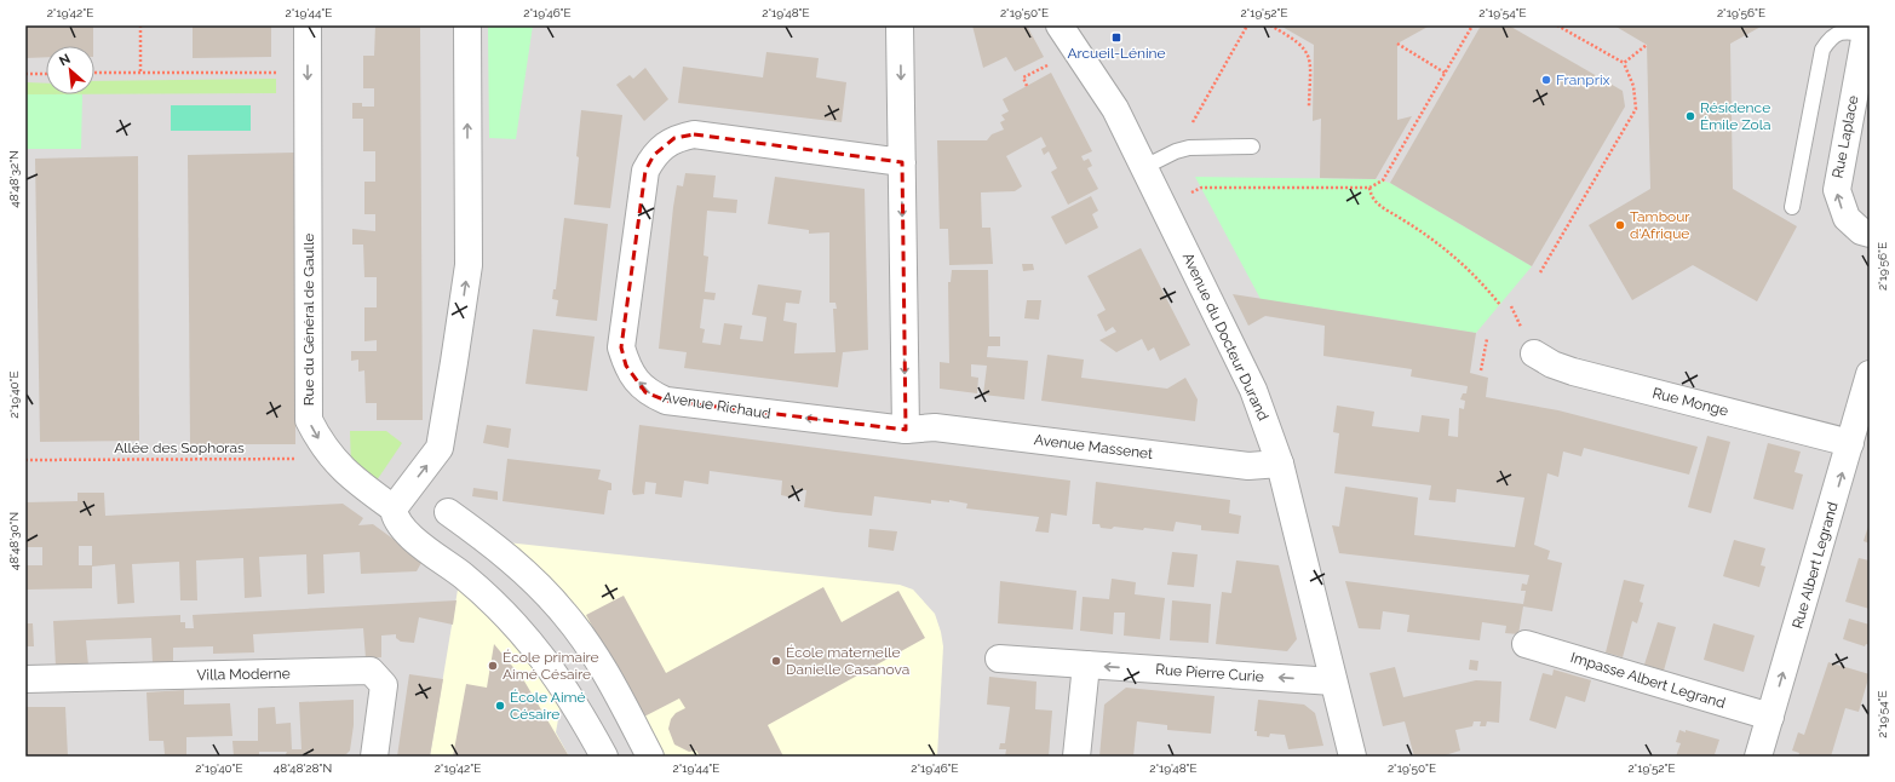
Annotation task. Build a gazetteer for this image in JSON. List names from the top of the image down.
{
  "streets": {
    "street": [
      "Rue Laplace",
      "Rue du Général de Gaulle",
      "Avenue du Docteur Durand",
      "Rue Monge",
      "Avenue Richaud",
      "Avenue Massenet",
      "Rue Albert Legrand",
      "Rue Pierre Curie",
      "Villa Moderne",
      "Impasse Albert Legrand"
    ],
    "path": ["Allée des Sophoras"]
  },
  "crossings": [
    ["Rue du Général de Gaulle", "Allée des Sophoras"],
    ["Avenue du Docteur Durand", "Avenue Massenet"],
    ["Avenue du Docteur Durand", "Rue Pierre Curie"],
    ["Rue Monge", "Rue Albert Legrand"],
    ["Avenue Richaud", "Avenue Massenet"],
    ["Rue Albert Legrand", "Impasse Albert Legrand"]
  ],
  "one_way": ["Rue Laplace", "Rue Albert Legrand", "Rue Pierre Curie"],
  "places": {
    "transit": ["Arcueil-Lénine"],
    "other": [
      "Franprix",
      "Résidence Émile Zola",
      "Tambour d'Afrique",
      "École maternelle Danielle Casanova",
      "École primaire Aimé Césaire",
      "École Aimé Césaire"
    ]
  },
  "north": "top left",
  "coordinates": [
    "2°19'42\"E",
    "2°19'44\"E",
    "2°19'46\"E",
    "2°19'48\"E",
    "2°19'50\"E",
    "2°19'52\"E",
    "2°19'54\"E",
    "2°19'56\"E",
    "48°48'32\"N",
    "2°19'40\"E",
    "48°48'30\"N",
    "48°48'28\"N"
  ]
}
